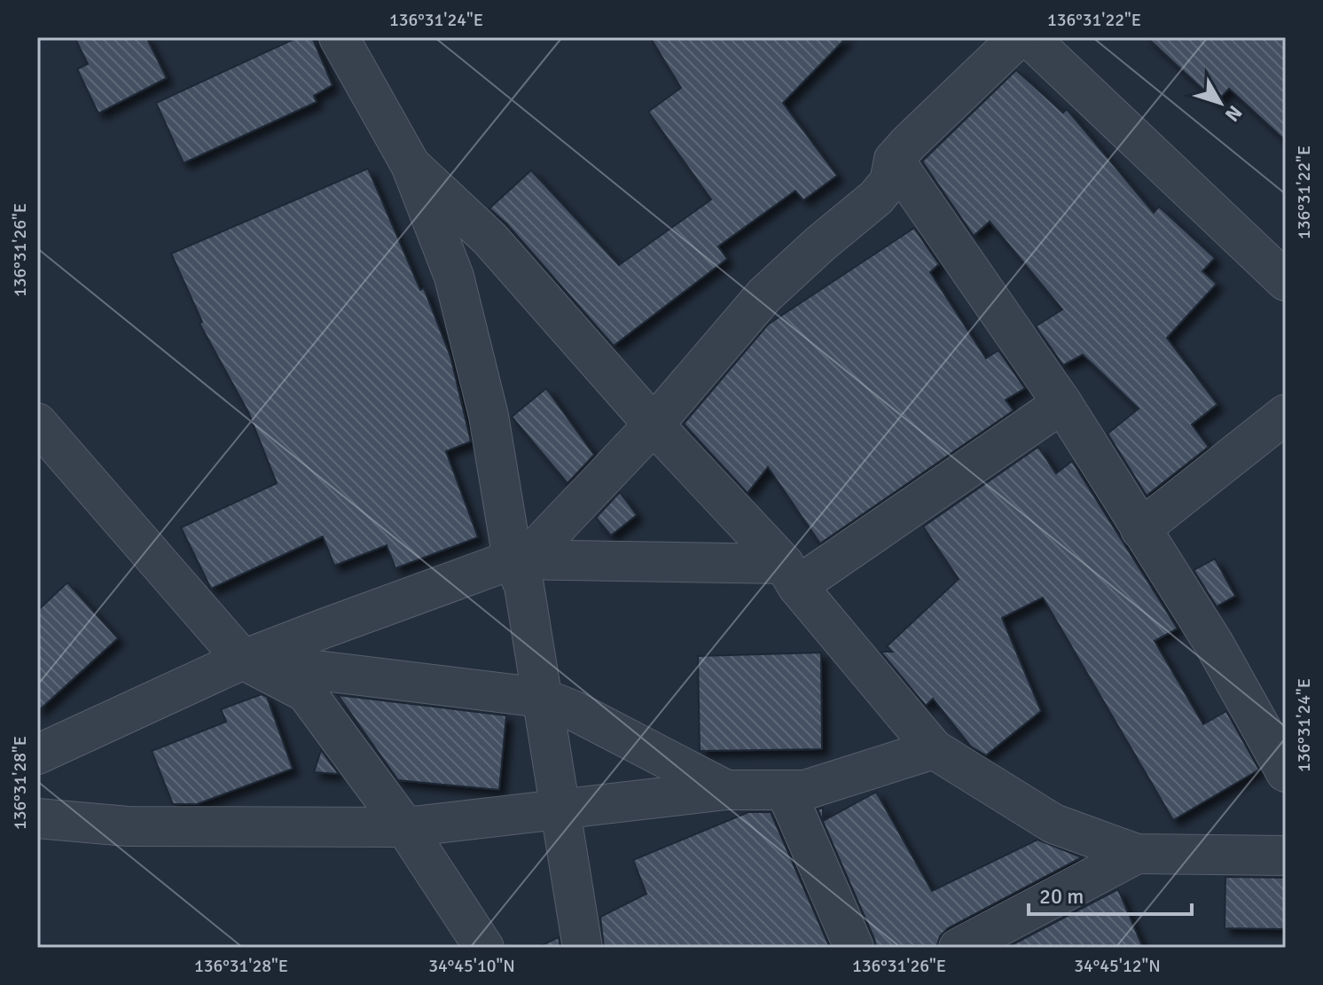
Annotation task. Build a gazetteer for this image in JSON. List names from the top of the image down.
{
  "scale_bar": "20 m",
  "north": "bottom right",
  "coordinates": [
    "136°31'24\"E",
    "136°31'22\"E",
    "136°31'26\"E",
    "136°31'28\"E",
    "34°45'10\"N",
    "34°45'12\"N"
  ]
}
